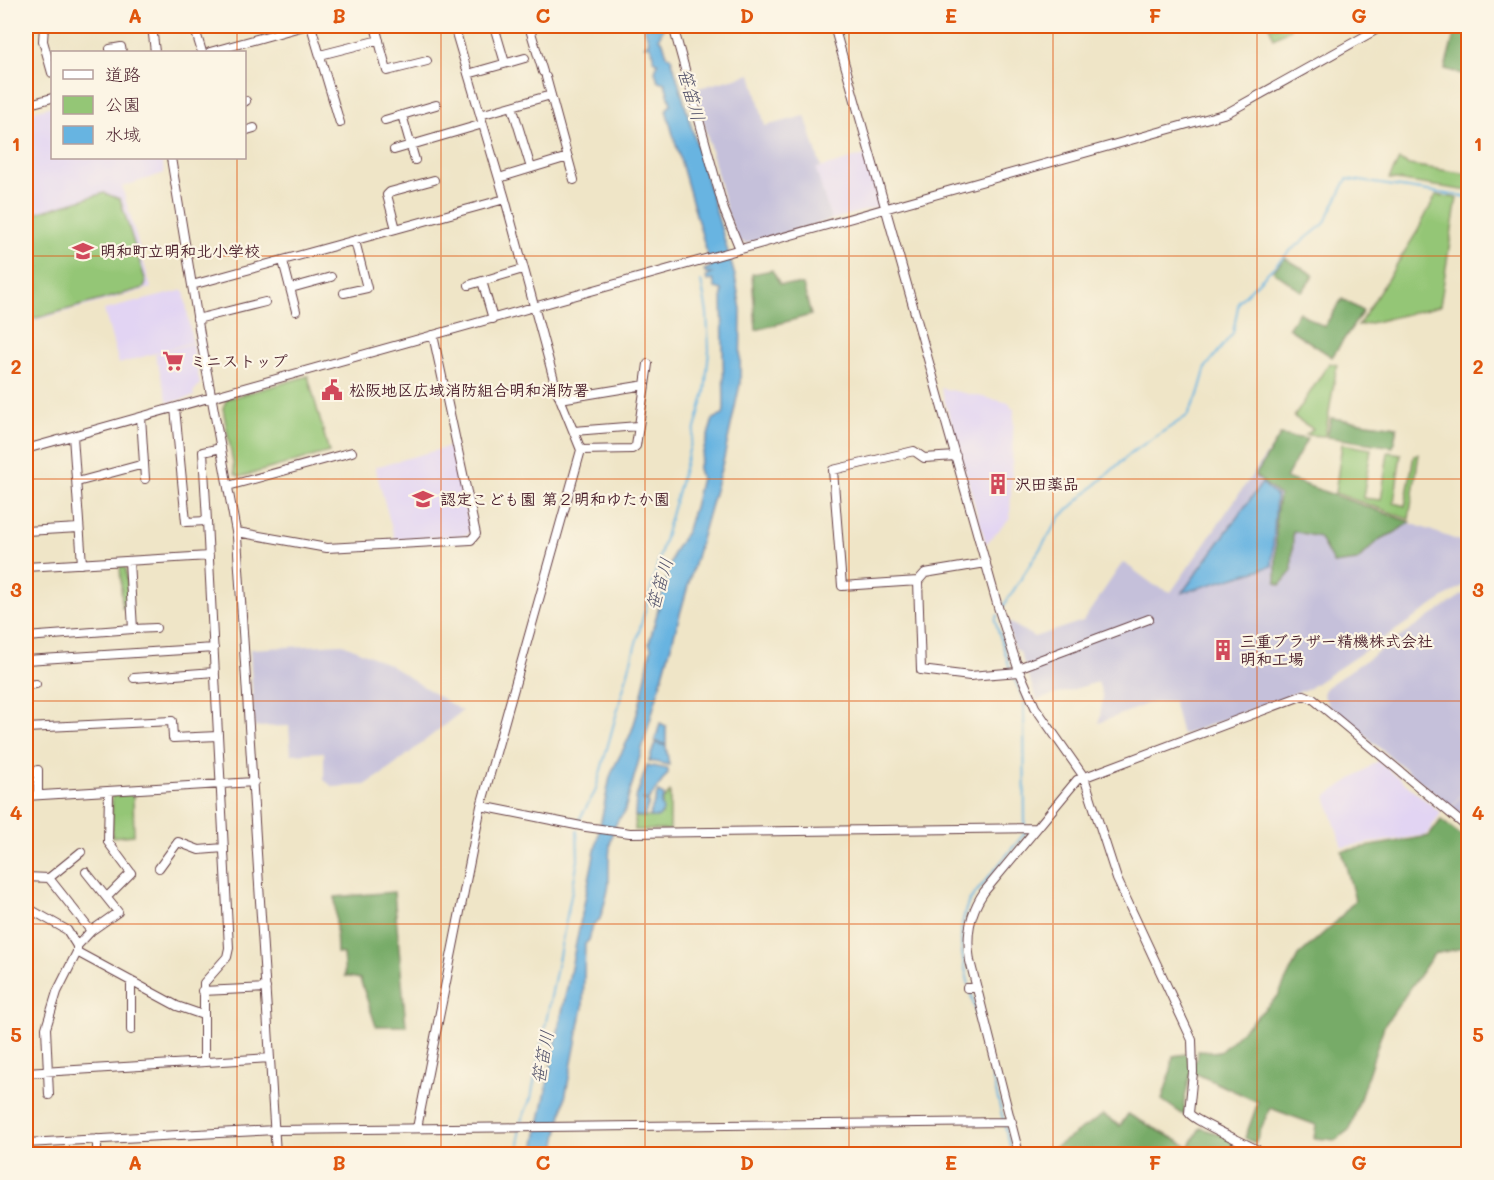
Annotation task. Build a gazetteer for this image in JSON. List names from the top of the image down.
{
  "water": ["笹笛川"],
  "places": {
    "school or university": ["明和町立明和北小学校", "認定こども園 第２明和ゆたか園"],
    "supermarket": ["ミニストップ"],
    "public building": ["松阪地区広域消防組合明和消防署"],
    "building": ["沢田薬品", "三重ブラザー精機株式会社 明和工場"]
  },
  "legend": ["道路", "公園", "水域"],
  "grid": {
    "columns": [
      "A",
      "B",
      "C",
      "D",
      "E",
      "F",
      "G"
    ],
    "rows": [
      "1",
      "2",
      "3",
      "4",
      "5"
    ]
  }
}
